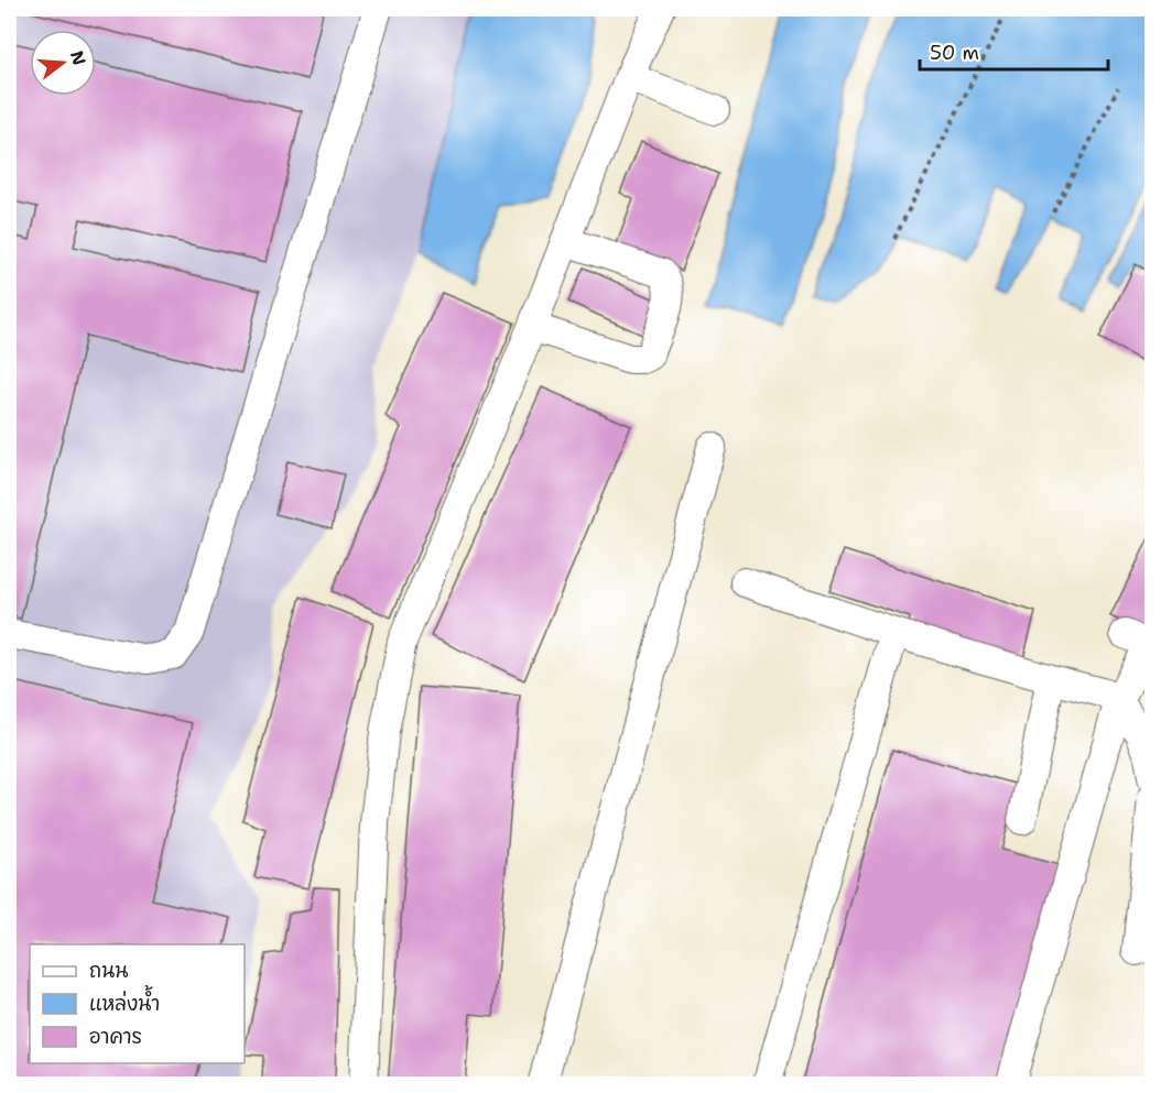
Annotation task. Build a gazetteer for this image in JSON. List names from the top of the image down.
{
  "legend": ["ถนน", "แหล่งน้ำ", "อาคาร"],
  "scale_bar": "50 m",
  "north": "right"
}
